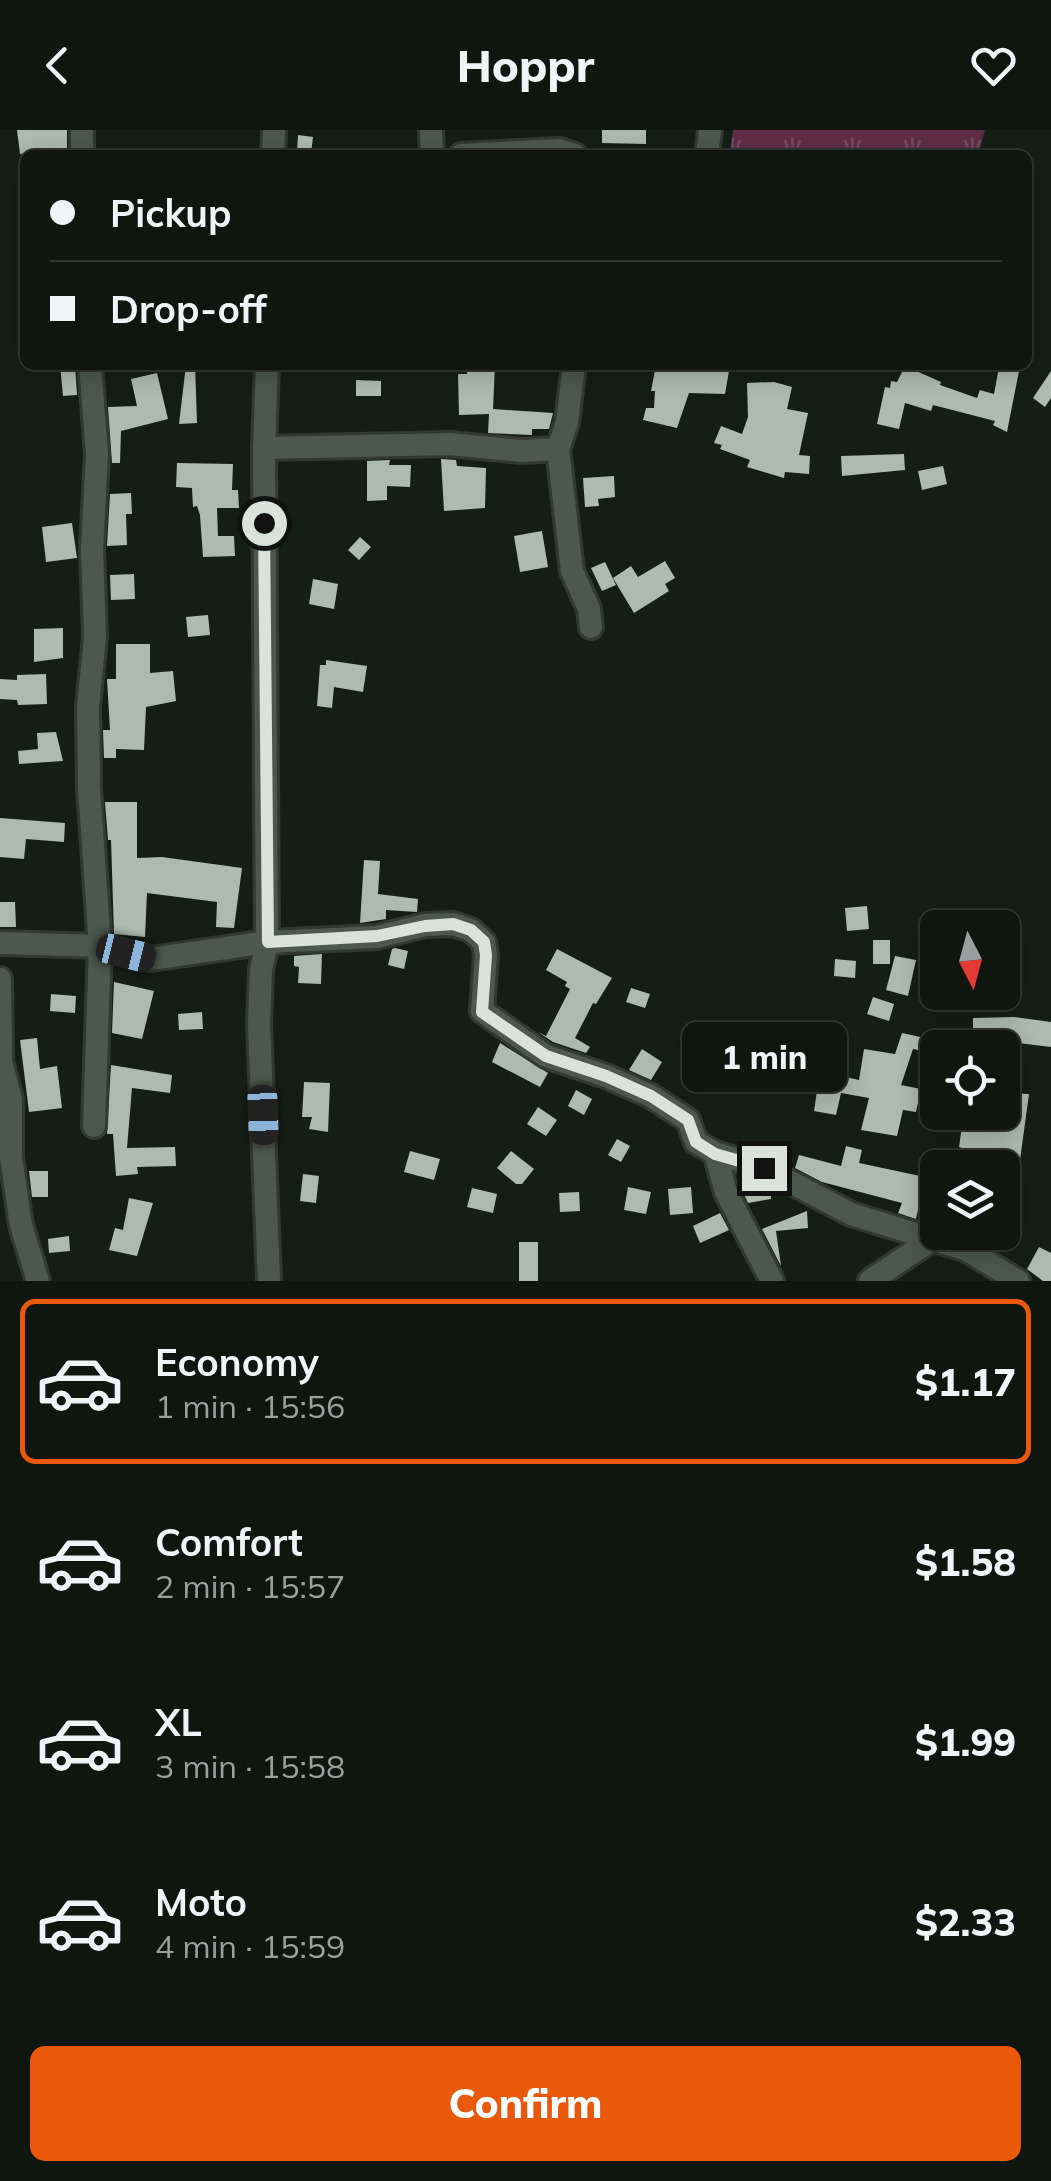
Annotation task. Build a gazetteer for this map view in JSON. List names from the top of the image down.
{
  "north": "bottom",
  "page": {
    "header": "Hoppr",
    "banner": ["Pickup", "Drop-off"],
    "bubble": "1 min",
    "list": [
      {
        "name": "Economy",
        "note": "1 min · 15:56",
        "value": "$1.17"
      },
      {
        "name": "Comfort",
        "note": "2 min · 15:57",
        "value": "$1.58"
      },
      {
        "name": "XL",
        "note": "3 min · 15:58",
        "value": "$1.99"
      },
      {
        "name": "Moto",
        "note": "4 min · 15:59",
        "value": "$2.33"
      }
    ],
    "buttons": "Confirm"
  }
}
